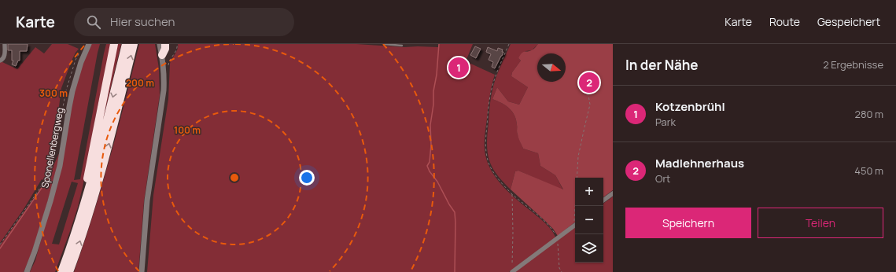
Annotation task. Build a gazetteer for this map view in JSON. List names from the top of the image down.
{
  "streets": {
    "street": ["Sponellenbergweg"]
  },
  "north": "right",
  "page": {
    "header": "Karte",
    "search": "Hier suchen",
    "nav": ["Karte", "Route", "Gespeichert"],
    "heading": ["In der Nähe", "2 Ergebnisse"],
    "pins": ["1", "2"],
    "list": [
      {
        "mark": "1",
        "name": "Kotzenbrühl",
        "note": "Park",
        "value": "280 m"
      },
      {
        "mark": "2",
        "name": "Madlehnerhaus",
        "note": "Ort",
        "value": "450 m"
      }
    ],
    "map_buttons": ["+", "−"],
    "buttons": ["Speichern", "Teilen"]
  },
  "rings": ["200 m", "300 m", "100 m"]
}
